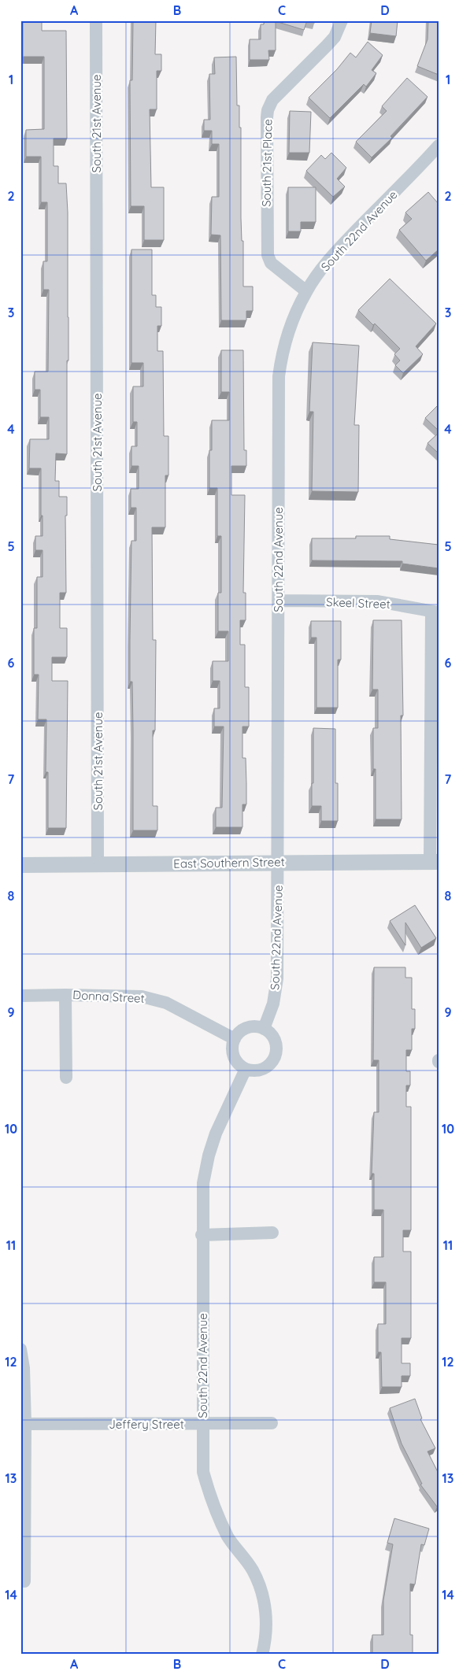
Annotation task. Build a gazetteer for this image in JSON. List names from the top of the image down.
{
  "streets": {
    "street": [
      "South 21st Avenue",
      "South 21st Place",
      "South 22nd Avenue",
      "Skeel Street",
      "East Southern Street",
      "Donna Street",
      "Jeffery Street"
    ]
  },
  "crossings": [
    ["South 21st Avenue", "East Southern Street"],
    ["South 21st Place", "South 22nd Avenue"],
    ["South 22nd Avenue", "Skeel Street"],
    ["South 22nd Avenue", "East Southern Street"],
    ["South 22nd Avenue", "Donna Street"],
    ["South 22nd Avenue", "Jeffery Street"]
  ],
  "grid": {
    "columns": [
      "A",
      "B",
      "C",
      "D"
    ],
    "rows": [
      "1",
      "2",
      "3",
      "4",
      "5",
      "6",
      "7",
      "8",
      "9",
      "10",
      "11",
      "12",
      "13",
      "14"
    ]
  }
}
